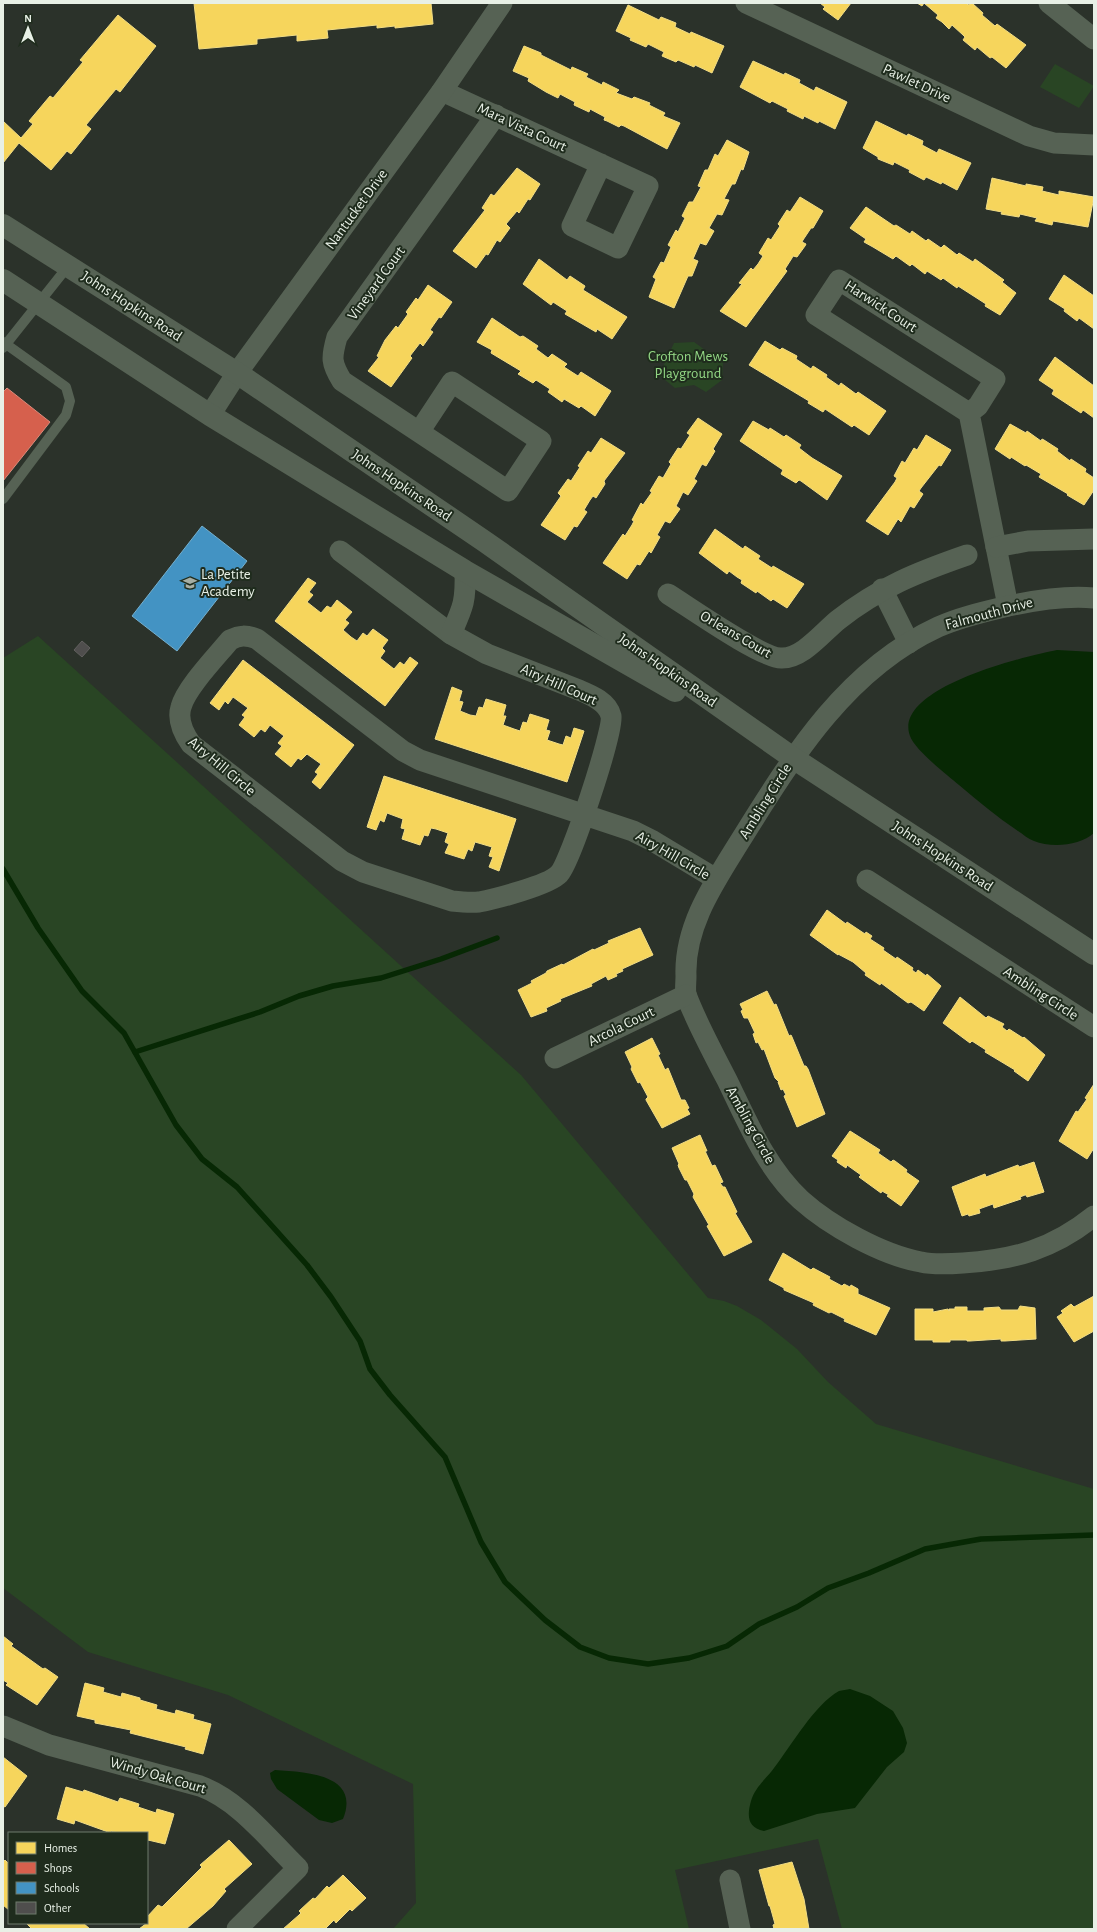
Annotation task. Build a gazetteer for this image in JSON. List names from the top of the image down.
{
  "streets": {
    "street": [
      "Pawlet Drive",
      "Mara Vista Court",
      "Nantucket Drive",
      "Vineyard Court",
      "Johns Hopkins Road",
      "Harwick Court",
      "Falmouth Drive",
      "Orleans Court",
      "Airy Hill Court",
      "Airy Hill Circle",
      "Ambling Circle",
      "Arcola Court",
      "Windy Oak Court"
    ]
  },
  "crossings": [
    ["Mara Vista Court", "Nantucket Drive"],
    ["Mara Vista Court", "Vineyard Court"],
    ["Nantucket Drive", "Johns Hopkins Road"],
    ["Johns Hopkins Road", "Falmouth Drive"],
    ["Johns Hopkins Road", "Ambling Circle"],
    ["Falmouth Drive", "Ambling Circle"],
    ["Airy Hill Court", "Airy Hill Circle"],
    ["Airy Hill Circle", "Ambling Circle"],
    ["Ambling Circle", "Arcola Court"]
  ],
  "parks": ["Crofton Mews Playground"],
  "places": {
    "school or university": ["La Petite Academy"]
  },
  "legend": [
    "Homes",
    "Shops",
    "Schools",
    "Other"
  ],
  "north": "top"
}
